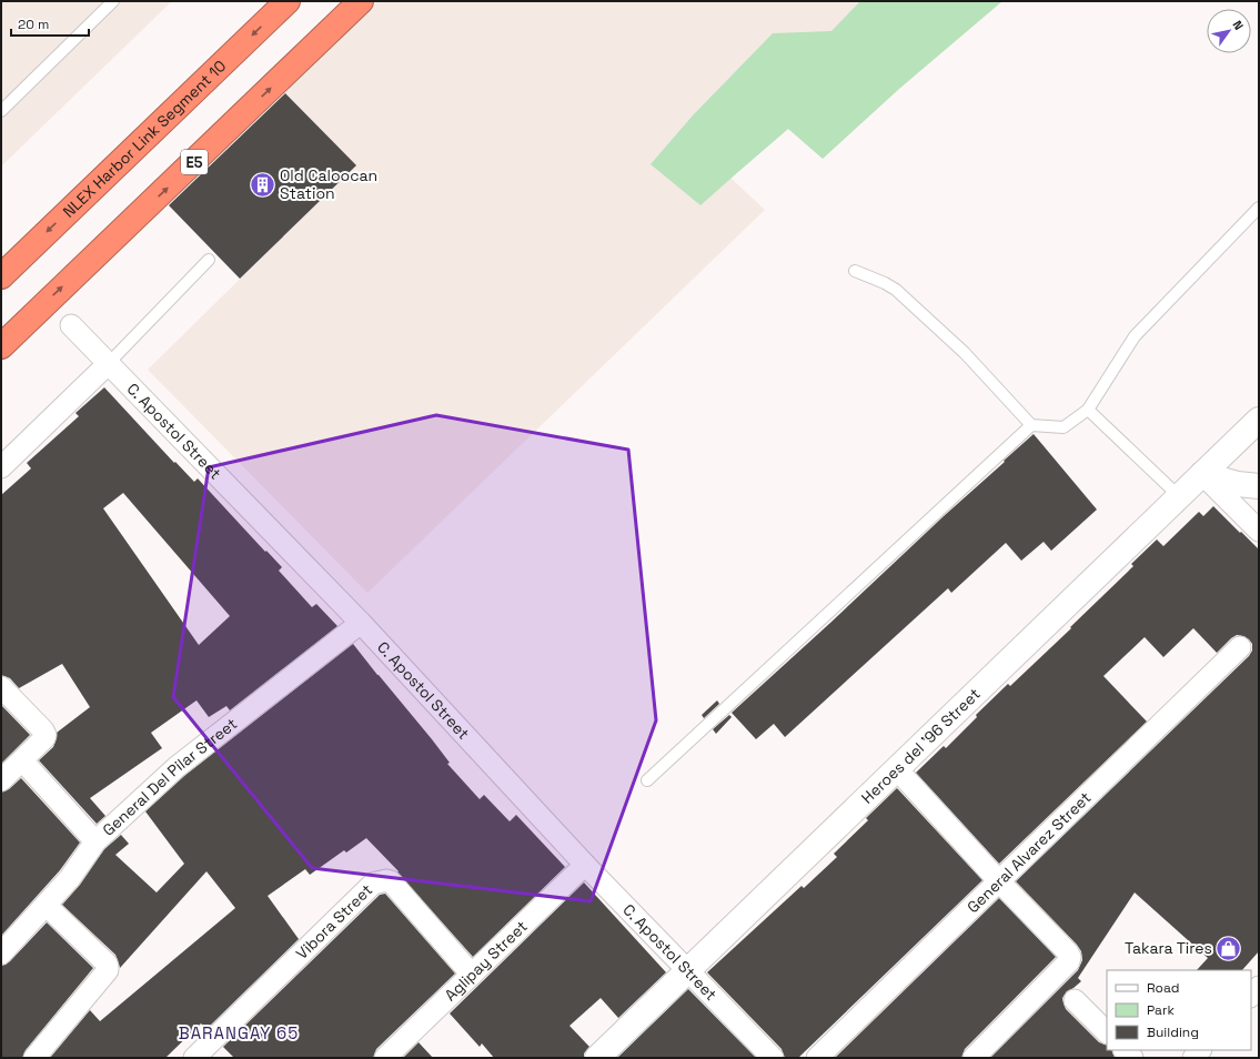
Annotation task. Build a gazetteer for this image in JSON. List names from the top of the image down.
{
  "streets": {
    "highway": ["NLEX Harbor Link Segment 10", "E5"],
    "street": [
      "C. Apostol Street",
      "Heroes del '96 Street",
      "General Del Pilar Street",
      "General Alvarez Street",
      "Vibora Street",
      "Aglipay Street"
    ]
  },
  "crossings": [
    ["C. Apostol Street", "Heroes del '96 Street"],
    ["C. Apostol Street", "General Del Pilar Street"],
    ["C. Apostol Street", "Aglipay Street"],
    ["Vibora Street", "Aglipay Street"]
  ],
  "districts": ["BARANGAY 65"],
  "places": {
    "building": ["Old Caloocan Station"],
    "shop": ["Takara Tires"]
  },
  "legend": ["Road", "Park", "Building"],
  "scale_bar": "20 m",
  "north": "top right"
}
